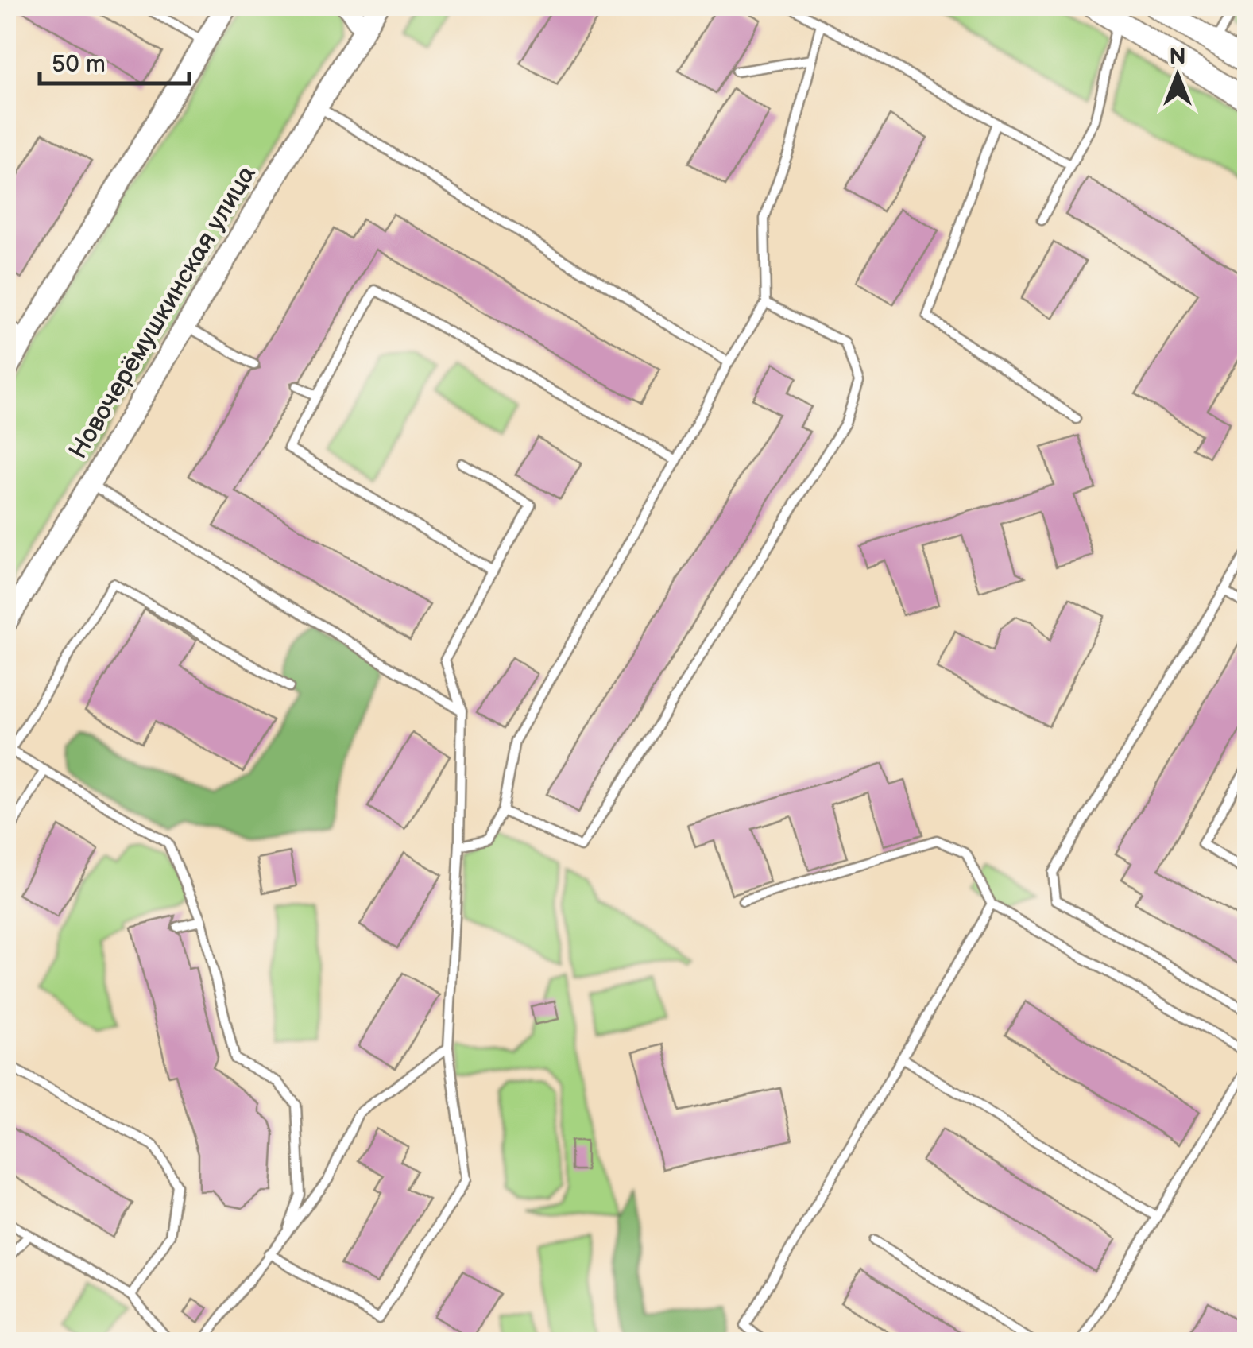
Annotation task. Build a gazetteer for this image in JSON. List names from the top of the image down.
{
  "streets": {
    "street": ["Новочерёмушкинская улица"]
  },
  "scale_bar": "50 m",
  "north": "top"
}
